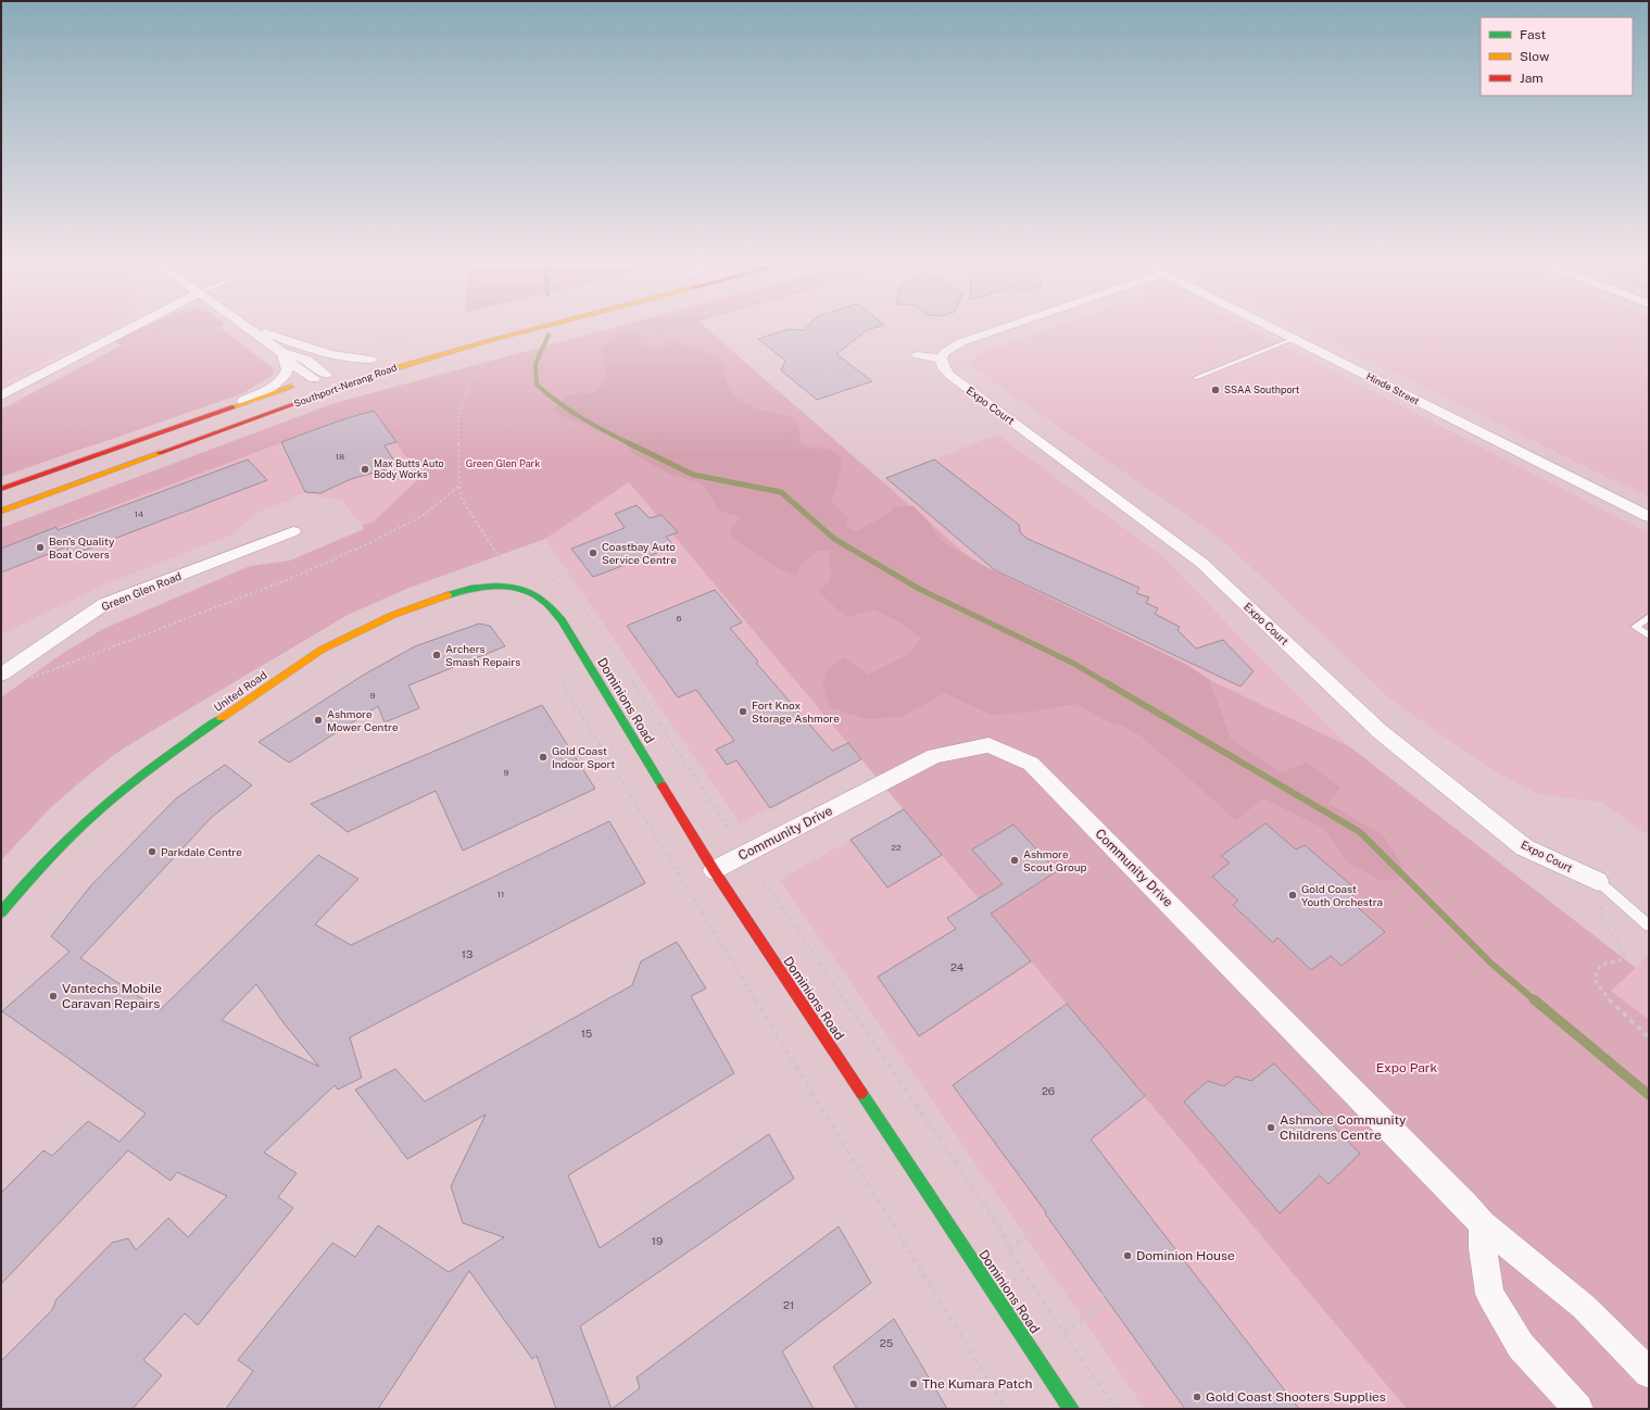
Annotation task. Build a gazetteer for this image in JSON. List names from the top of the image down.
{
  "streets": {
    "main road": ["Southport-Nerang Road", "United Road", "Dominions Road"],
    "street": [
      "Hinde Street",
      "Expo Court",
      "Green Glen Road",
      "Community Drive"
    ]
  },
  "crossings": [
    ["United Road", "Dominions Road"],
    ["Dominions Road", "Community Drive"]
  ],
  "parks": ["Green Glen Park", "Expo Park"],
  "places": [
    "SSAA Southport",
    "Max Butts Auto Body Works",
    "Ben's Quality Boat Covers",
    "Coastbay Auto Service Centre",
    "Archers Smash Repairs",
    "Fort Knox Storage Ashmore",
    "Ashmore Mower Centre",
    "Gold Coast Indoor Sport",
    "Parkdale Centre",
    "Ashmore Scout Group",
    "Gold Coast Youth Orchestra",
    "Vantechs Mobile Caravan Repairs",
    "Ashmore Community Childrens Centre",
    "Dominion House",
    "The Kumara Patch",
    "Gold Coast Shooters Supplies"
  ],
  "house_numbers": [
    "18",
    "14",
    "6",
    "9",
    "9",
    "22",
    "11",
    "13",
    "24",
    "15",
    "26",
    "19",
    "21",
    "25"
  ],
  "legend": ["Fast", "Slow", "Jam"]
}
